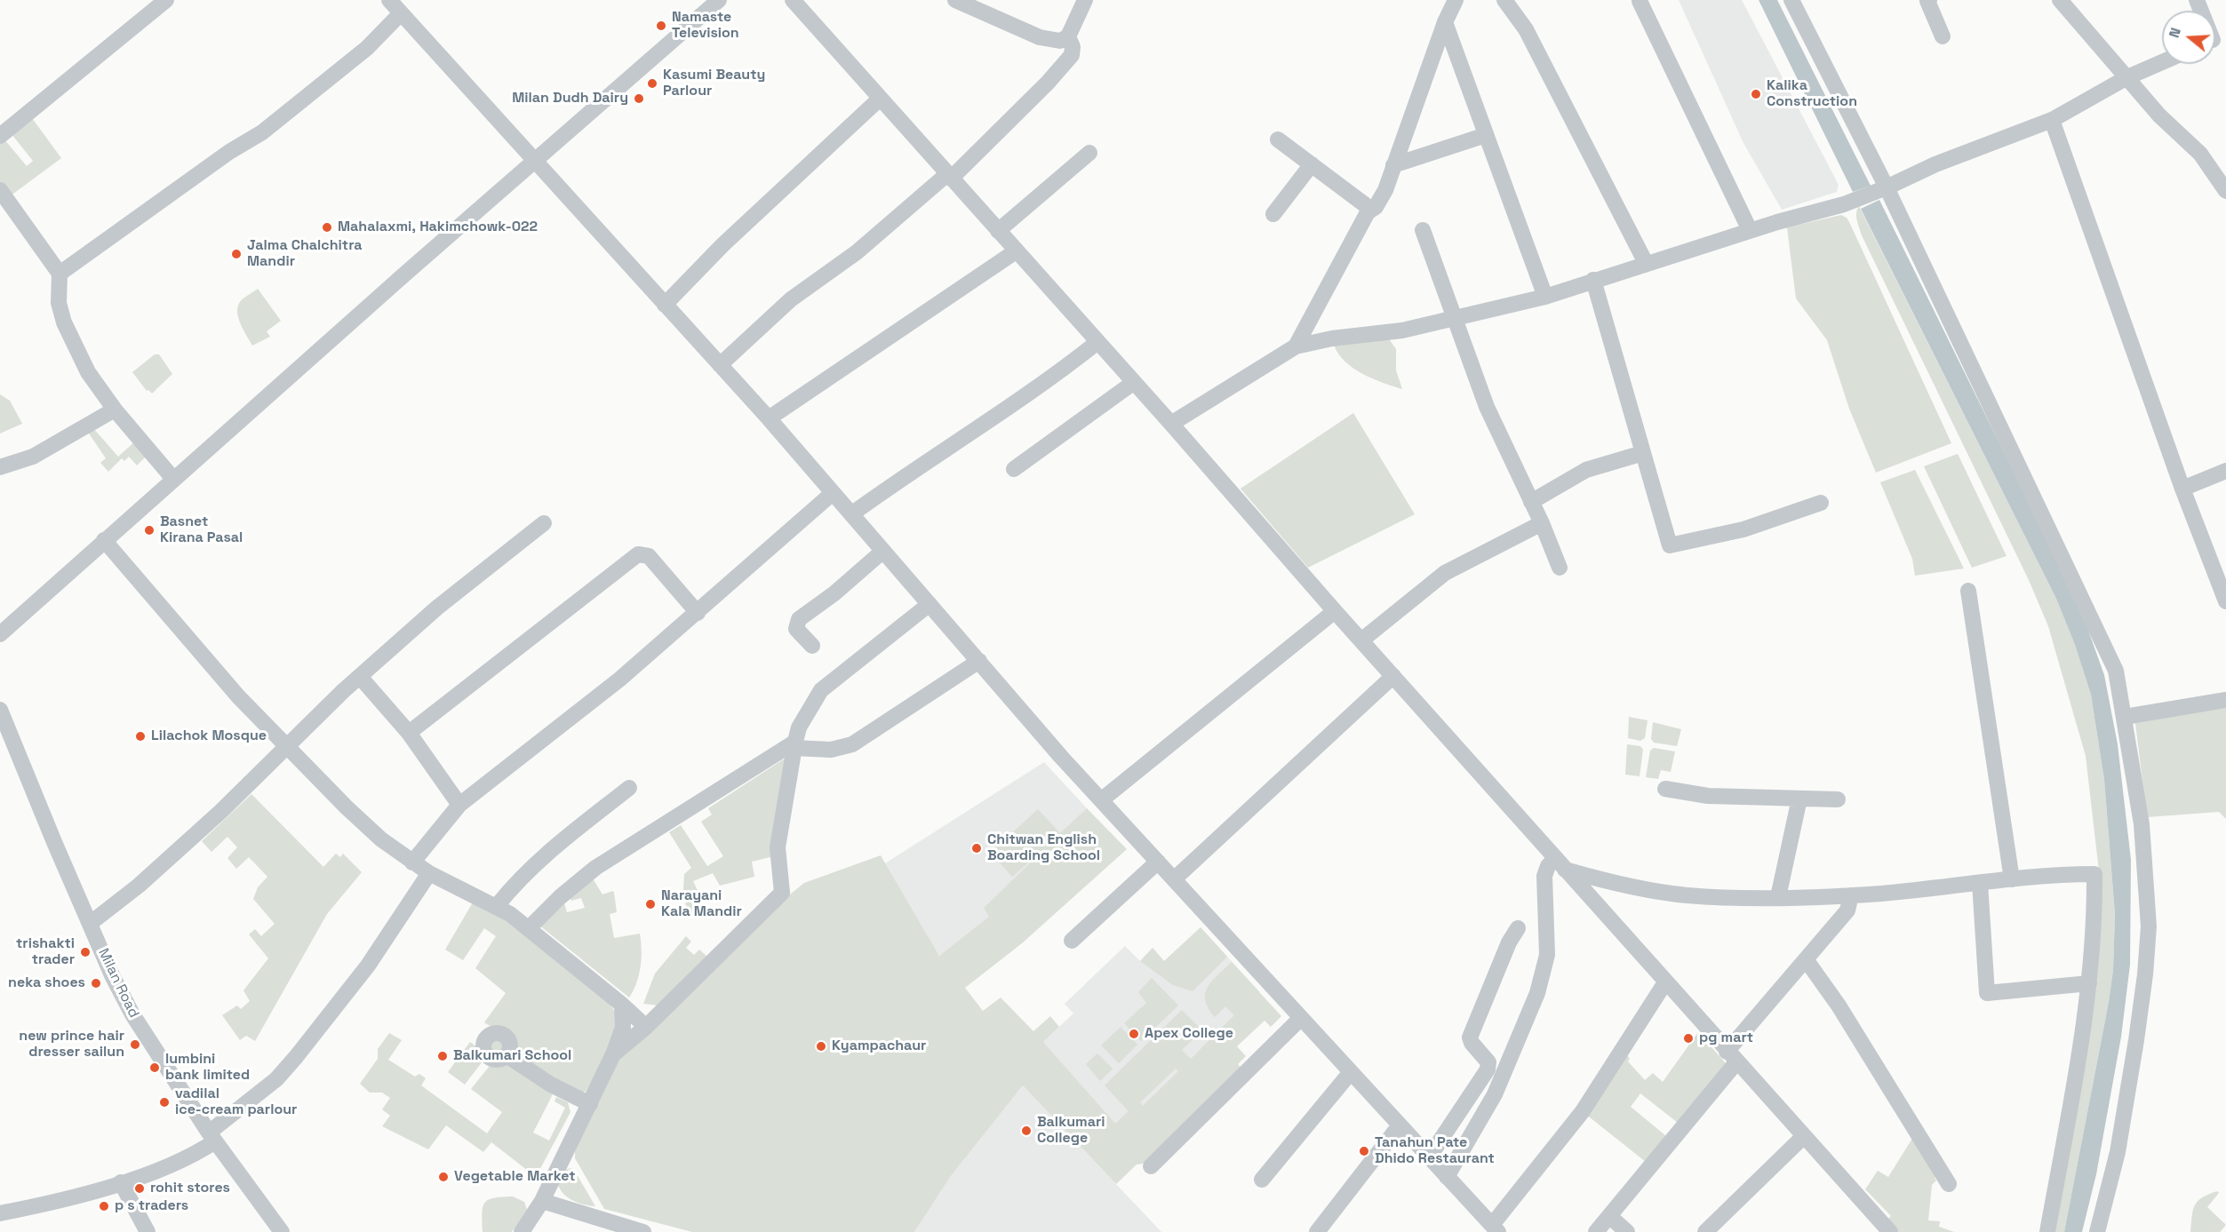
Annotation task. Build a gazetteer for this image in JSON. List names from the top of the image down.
{
  "streets": {
    "street": ["Milan Road"]
  },
  "places": [
    "Namaste Television",
    "Kasumi Beauty Parlour",
    "Kalika Construction",
    "Milan Dudh Dairy",
    "Mahalaxmi, Hakimchowk-022",
    "Jalma Chalchitra Mandir",
    "Basnet Kirana Pasal",
    "Lilachok Mosque",
    "Chitwan English Boarding School",
    "Narayani Kala Mandir",
    "trishakti trader",
    "neka shoes",
    "Apex College",
    "pg mart",
    "new prince hair dresser sailun",
    "Kyampachaur",
    "Balkumari School",
    "lumbini bank limited",
    "vadilal ice-cream parlour",
    "Balkumari College",
    "Tanahun Pate Dhido Restaurant",
    "Vegetable Market",
    "rohit stores",
    "p s traders"
  ],
  "north": "left"
}
